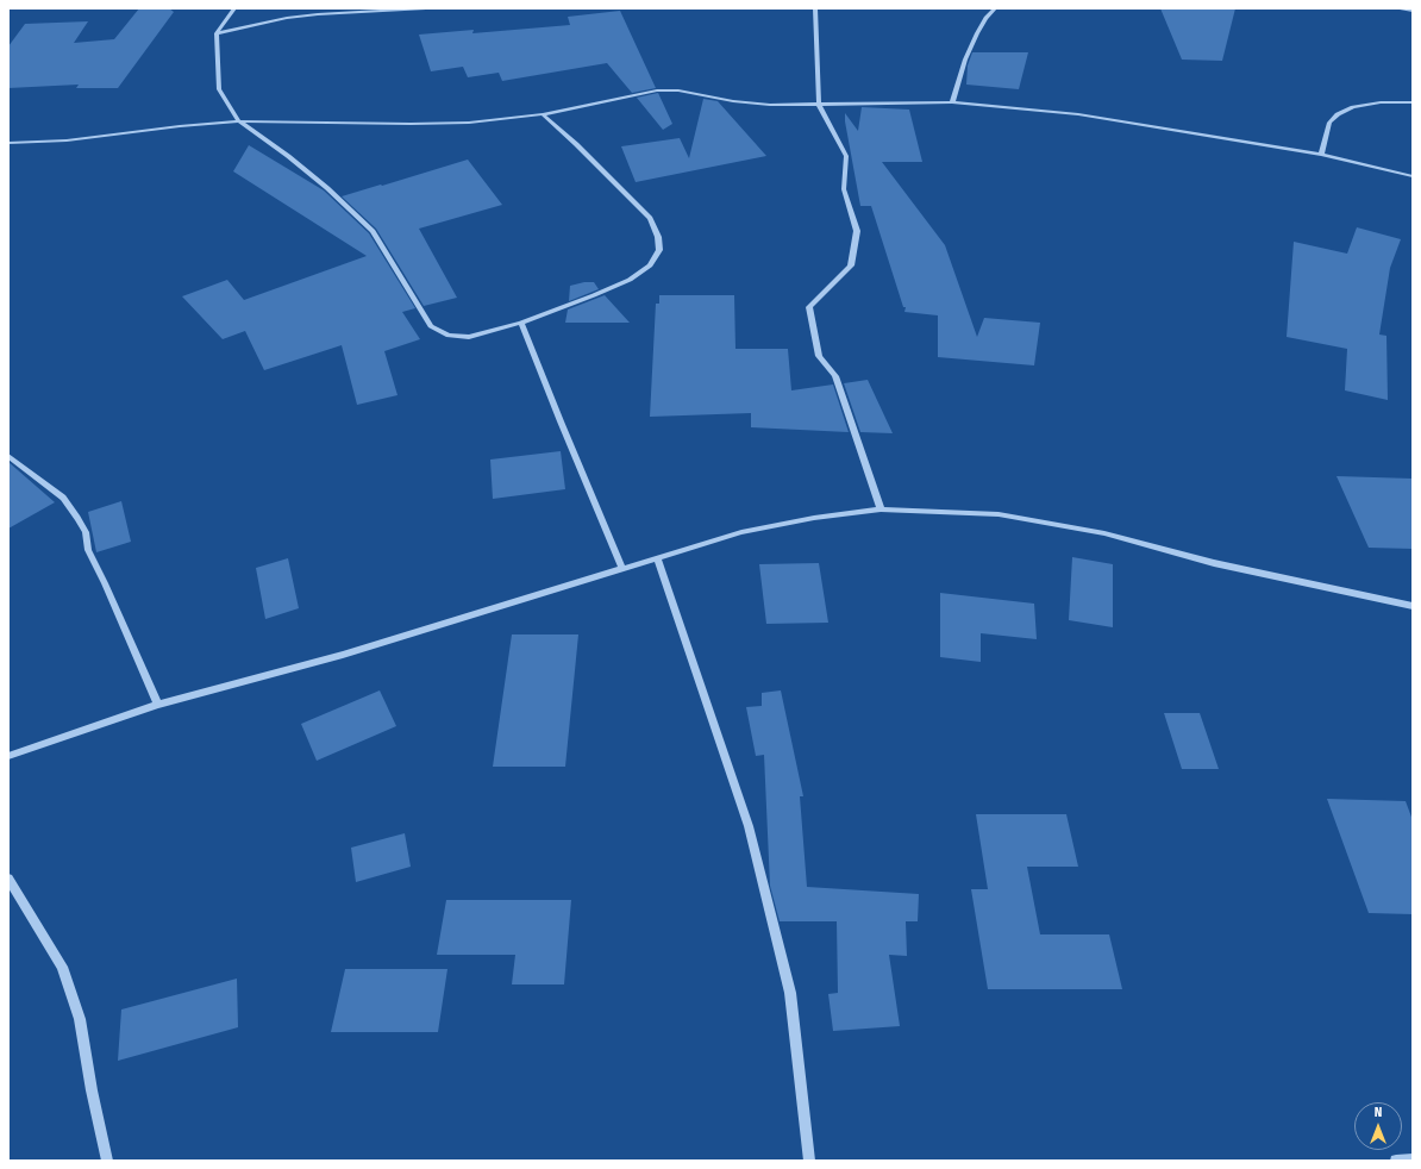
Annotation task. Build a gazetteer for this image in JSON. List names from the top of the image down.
{
  "north": "top"
}
